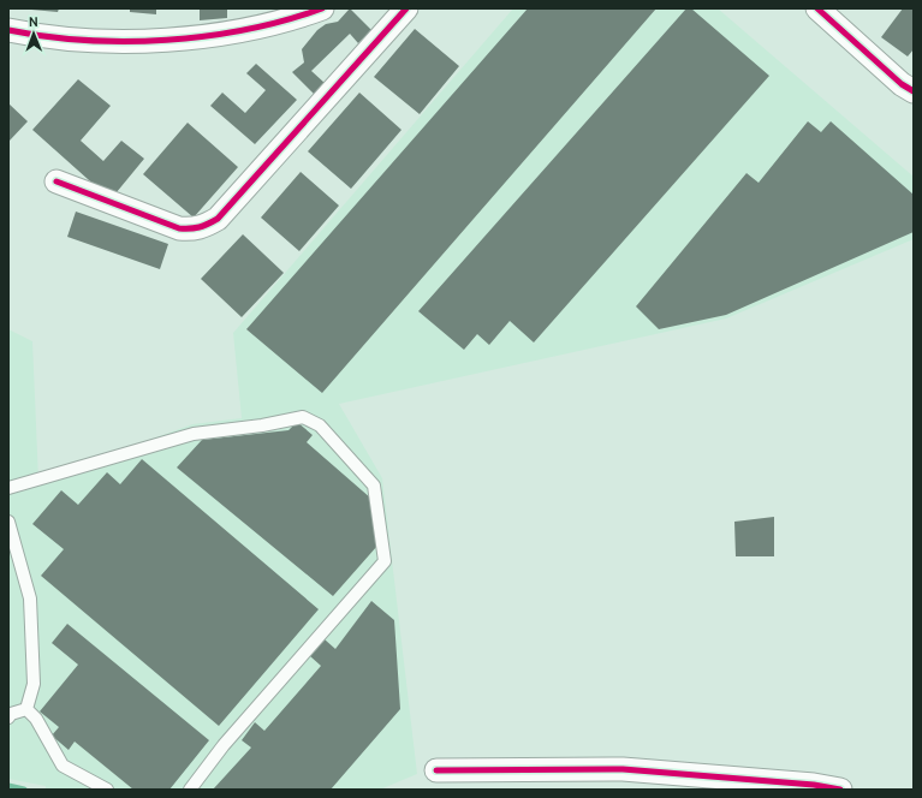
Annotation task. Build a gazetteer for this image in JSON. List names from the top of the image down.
{
  "north": "top"
}
